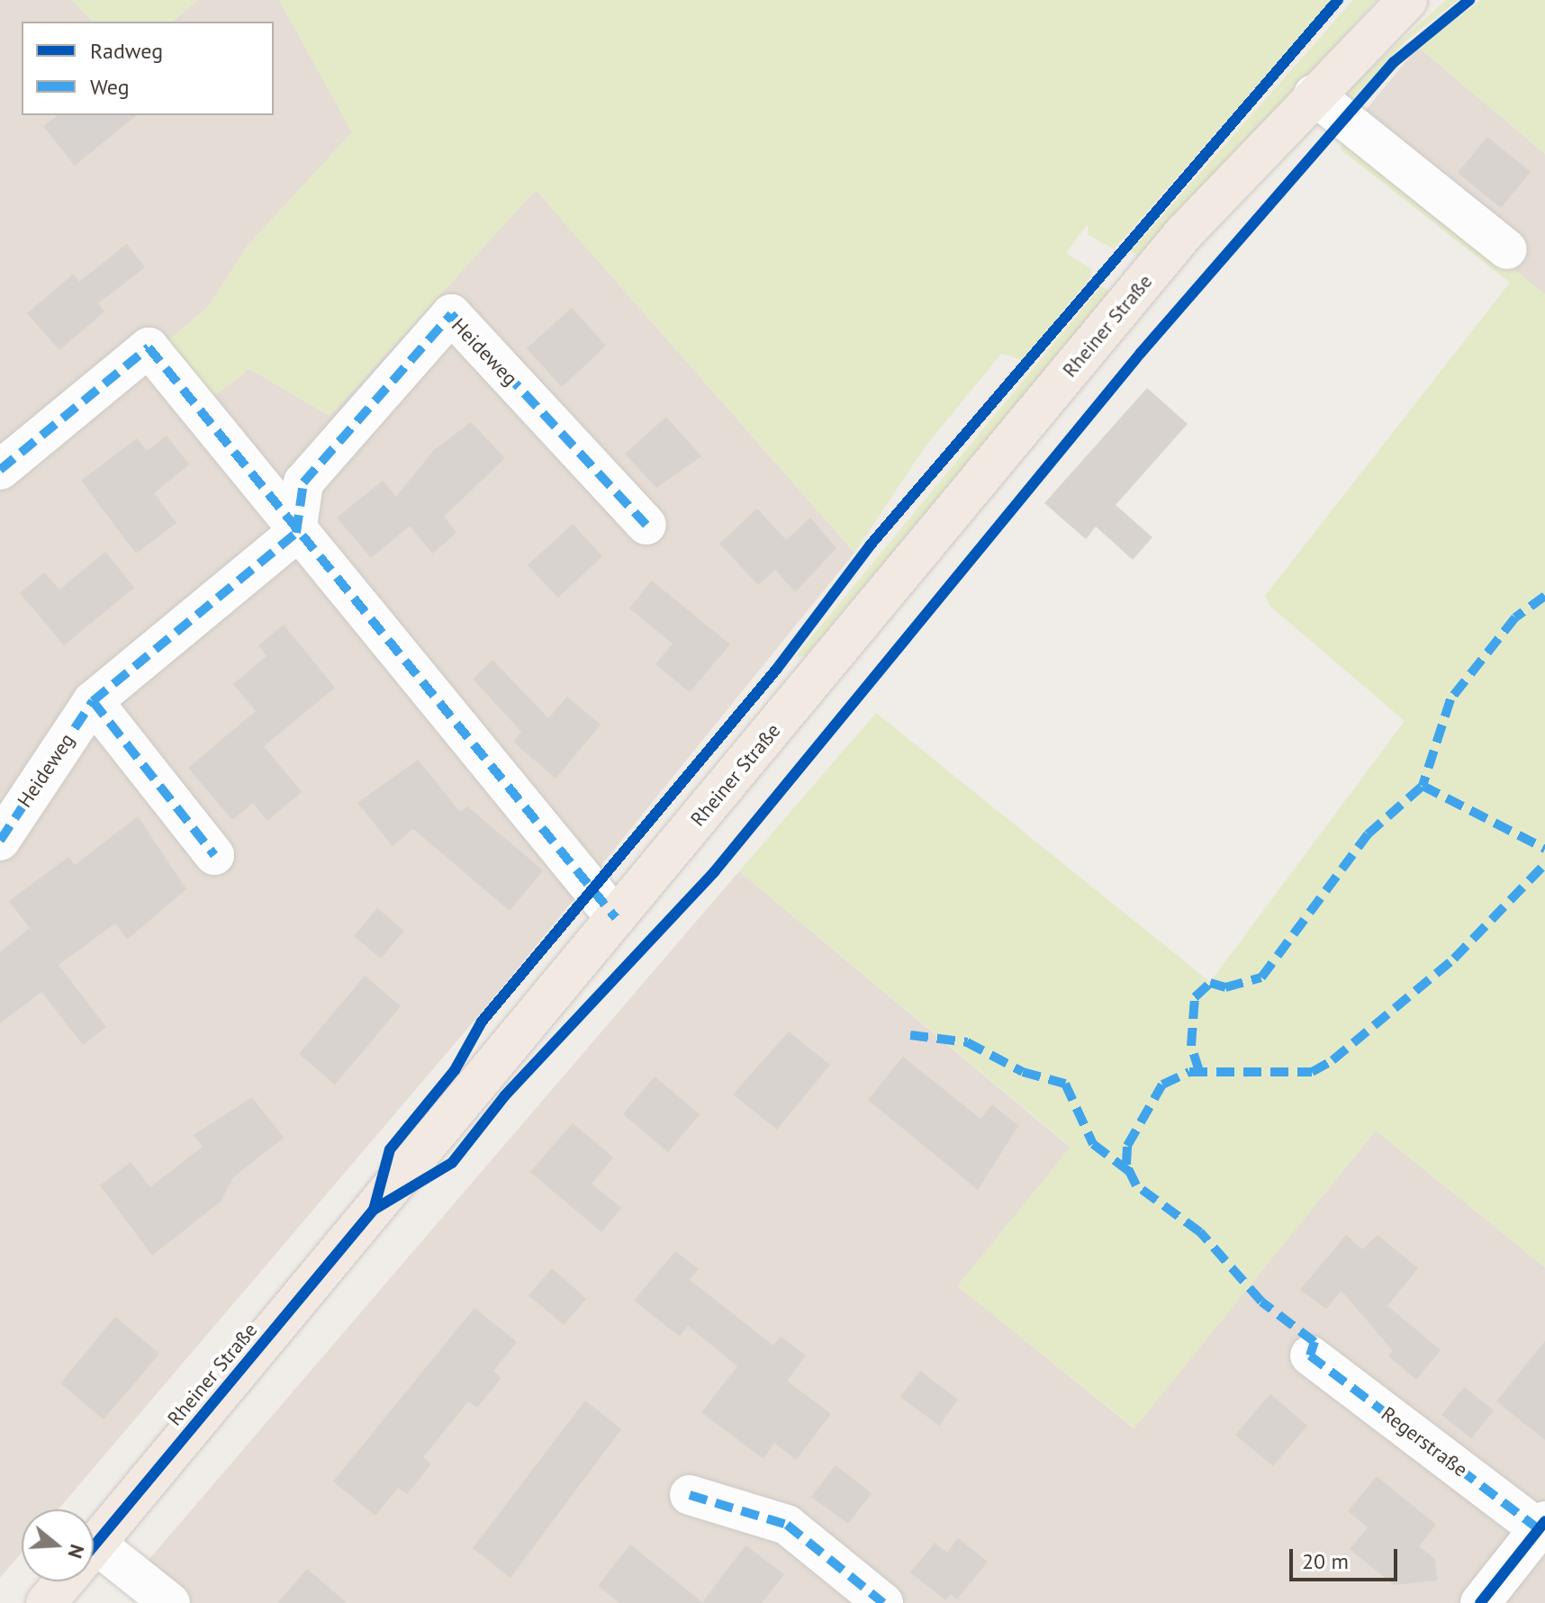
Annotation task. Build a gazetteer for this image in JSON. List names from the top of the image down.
{
  "streets": {
    "main road": ["Rheiner Straße"],
    "street": ["Heideweg", "Regerstraße"]
  },
  "legend": ["Radweg", "Weg"],
  "scale_bar": "20 m",
  "north": "right"
}
